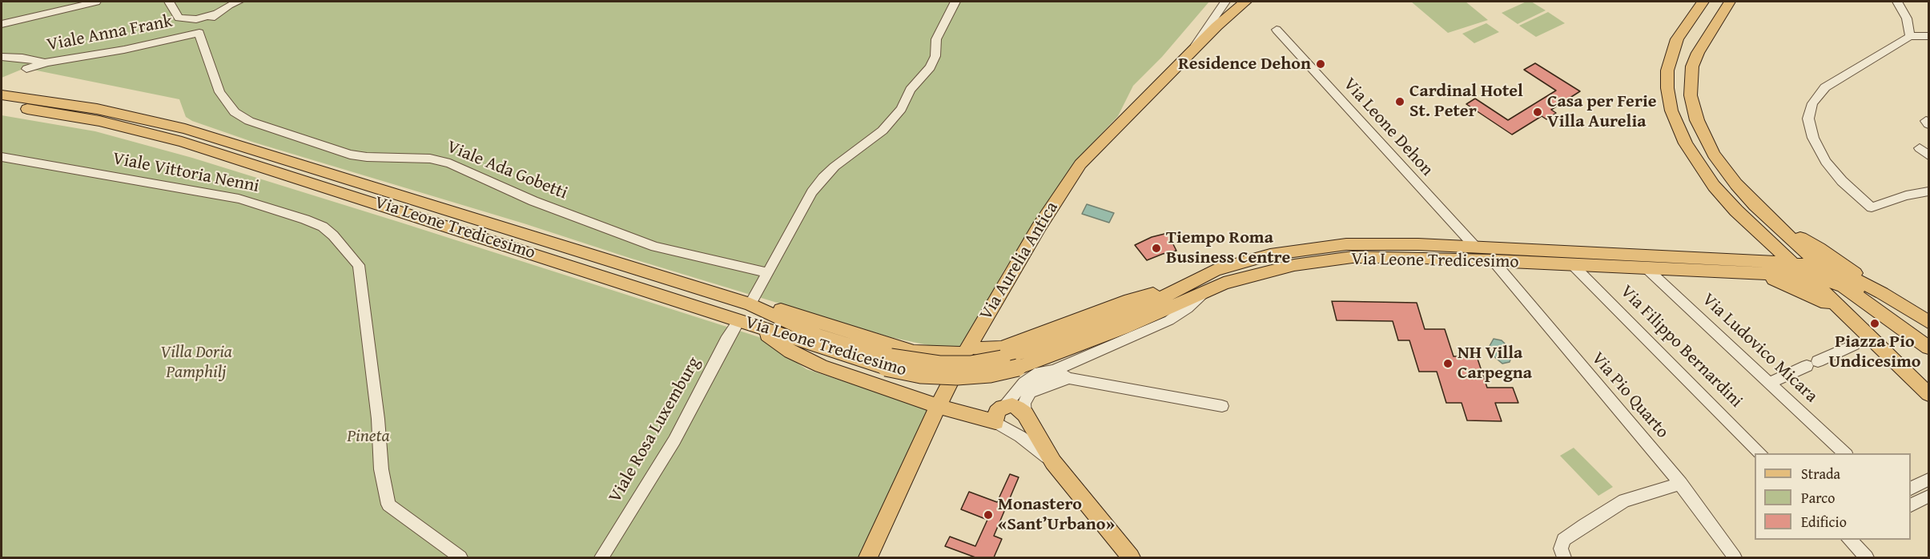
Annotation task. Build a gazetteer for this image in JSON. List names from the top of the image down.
{
  "streets": {
    "main road": ["Via Leone Tredicesimo", "Via Aurelia Antica"],
    "street": [
      "Viale Anna Frank",
      "Via Leone Dehon",
      "Viale Ada Gobetti",
      "Viale Vittoria Nenni",
      "Via Filippo Bernardini",
      "Via Ludovico Micara",
      "Via Pio Quarto",
      "Viale Rosa Luxemburg"
    ]
  },
  "crossings": [
    ["Viale Anna Frank", "Viale Ada Gobetti"],
    ["Via Leone Dehon", "Via Leone Tredicesimo"],
    ["Via Leone Tredicesimo", "Via Filippo Bernardini"],
    ["Via Leone Tredicesimo", "Via Ludovico Micara"],
    ["Via Leone Tredicesimo", "Via Pio Quarto"],
    ["Via Leone Tredicesimo", "Viale Rosa Luxemburg"]
  ],
  "parks": ["Villa Doria Pamphilj", "Pineta"],
  "places": [
    "Residence Dehon",
    "Cardinal Hotel St. Peter",
    "Casa per Ferie Villa Aurelia",
    "Tiempo Roma Business Centre",
    "Piazza Pio Undicesimo",
    "NH Villa Carpegna",
    "Monastero «Sant’Urbano»"
  ],
  "legend": ["Strada", "Parco", "Edificio"]
}
